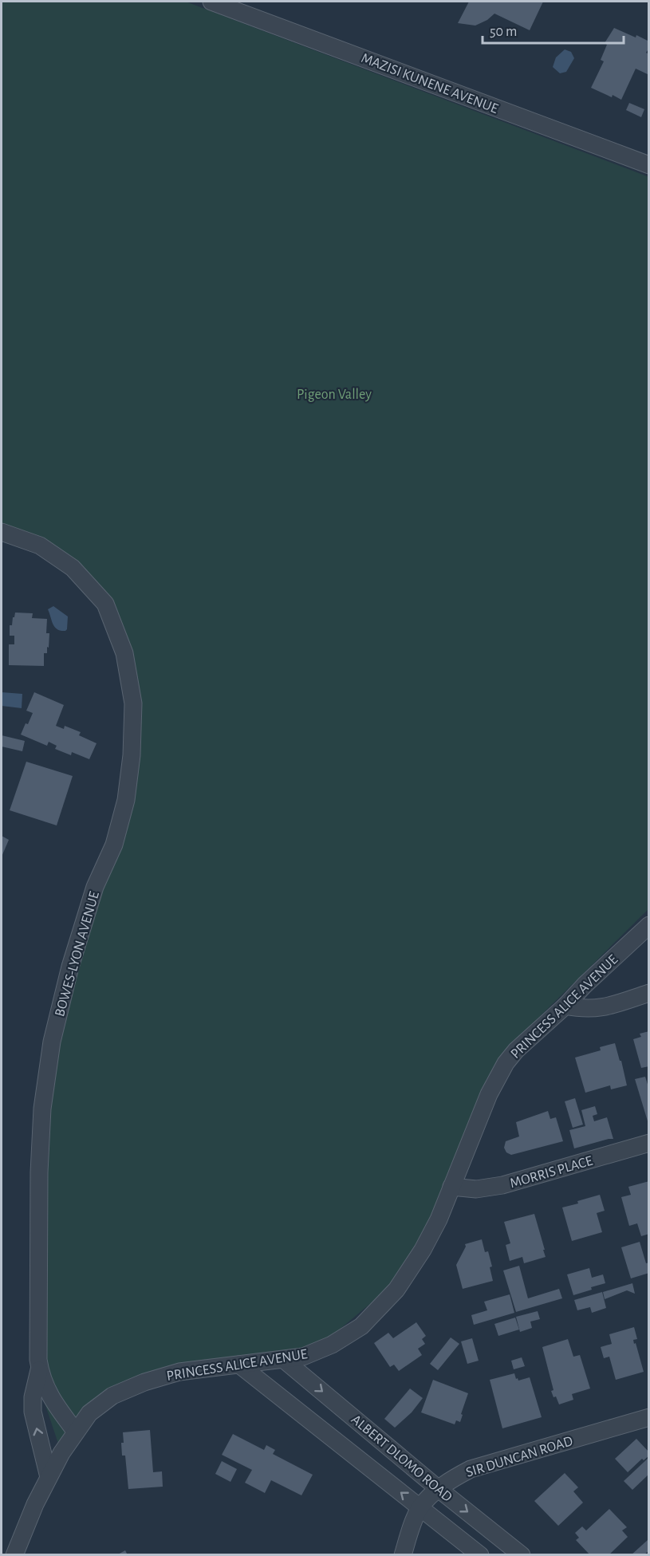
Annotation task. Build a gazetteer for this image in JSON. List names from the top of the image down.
{
  "streets": {
    "street": [
      "MAZISI KUNENE AVENUE",
      "BOWES-LYON AVENUE",
      "PRINCESS ALICE AVENUE",
      "MORRIS PLACE",
      "SIR DUNCAN ROAD",
      "ALBERT DLOMO ROAD"
    ]
  },
  "crossings": [
    ["BOWES-LYON AVENUE", "PRINCESS ALICE AVENUE"],
    ["PRINCESS ALICE AVENUE", "MORRIS PLACE"],
    ["PRINCESS ALICE AVENUE", "ALBERT DLOMO ROAD"],
    ["SIR DUNCAN ROAD", "ALBERT DLOMO ROAD"]
  ],
  "parks": ["Pigeon Valley"],
  "scale_bar": "50 m"
}
